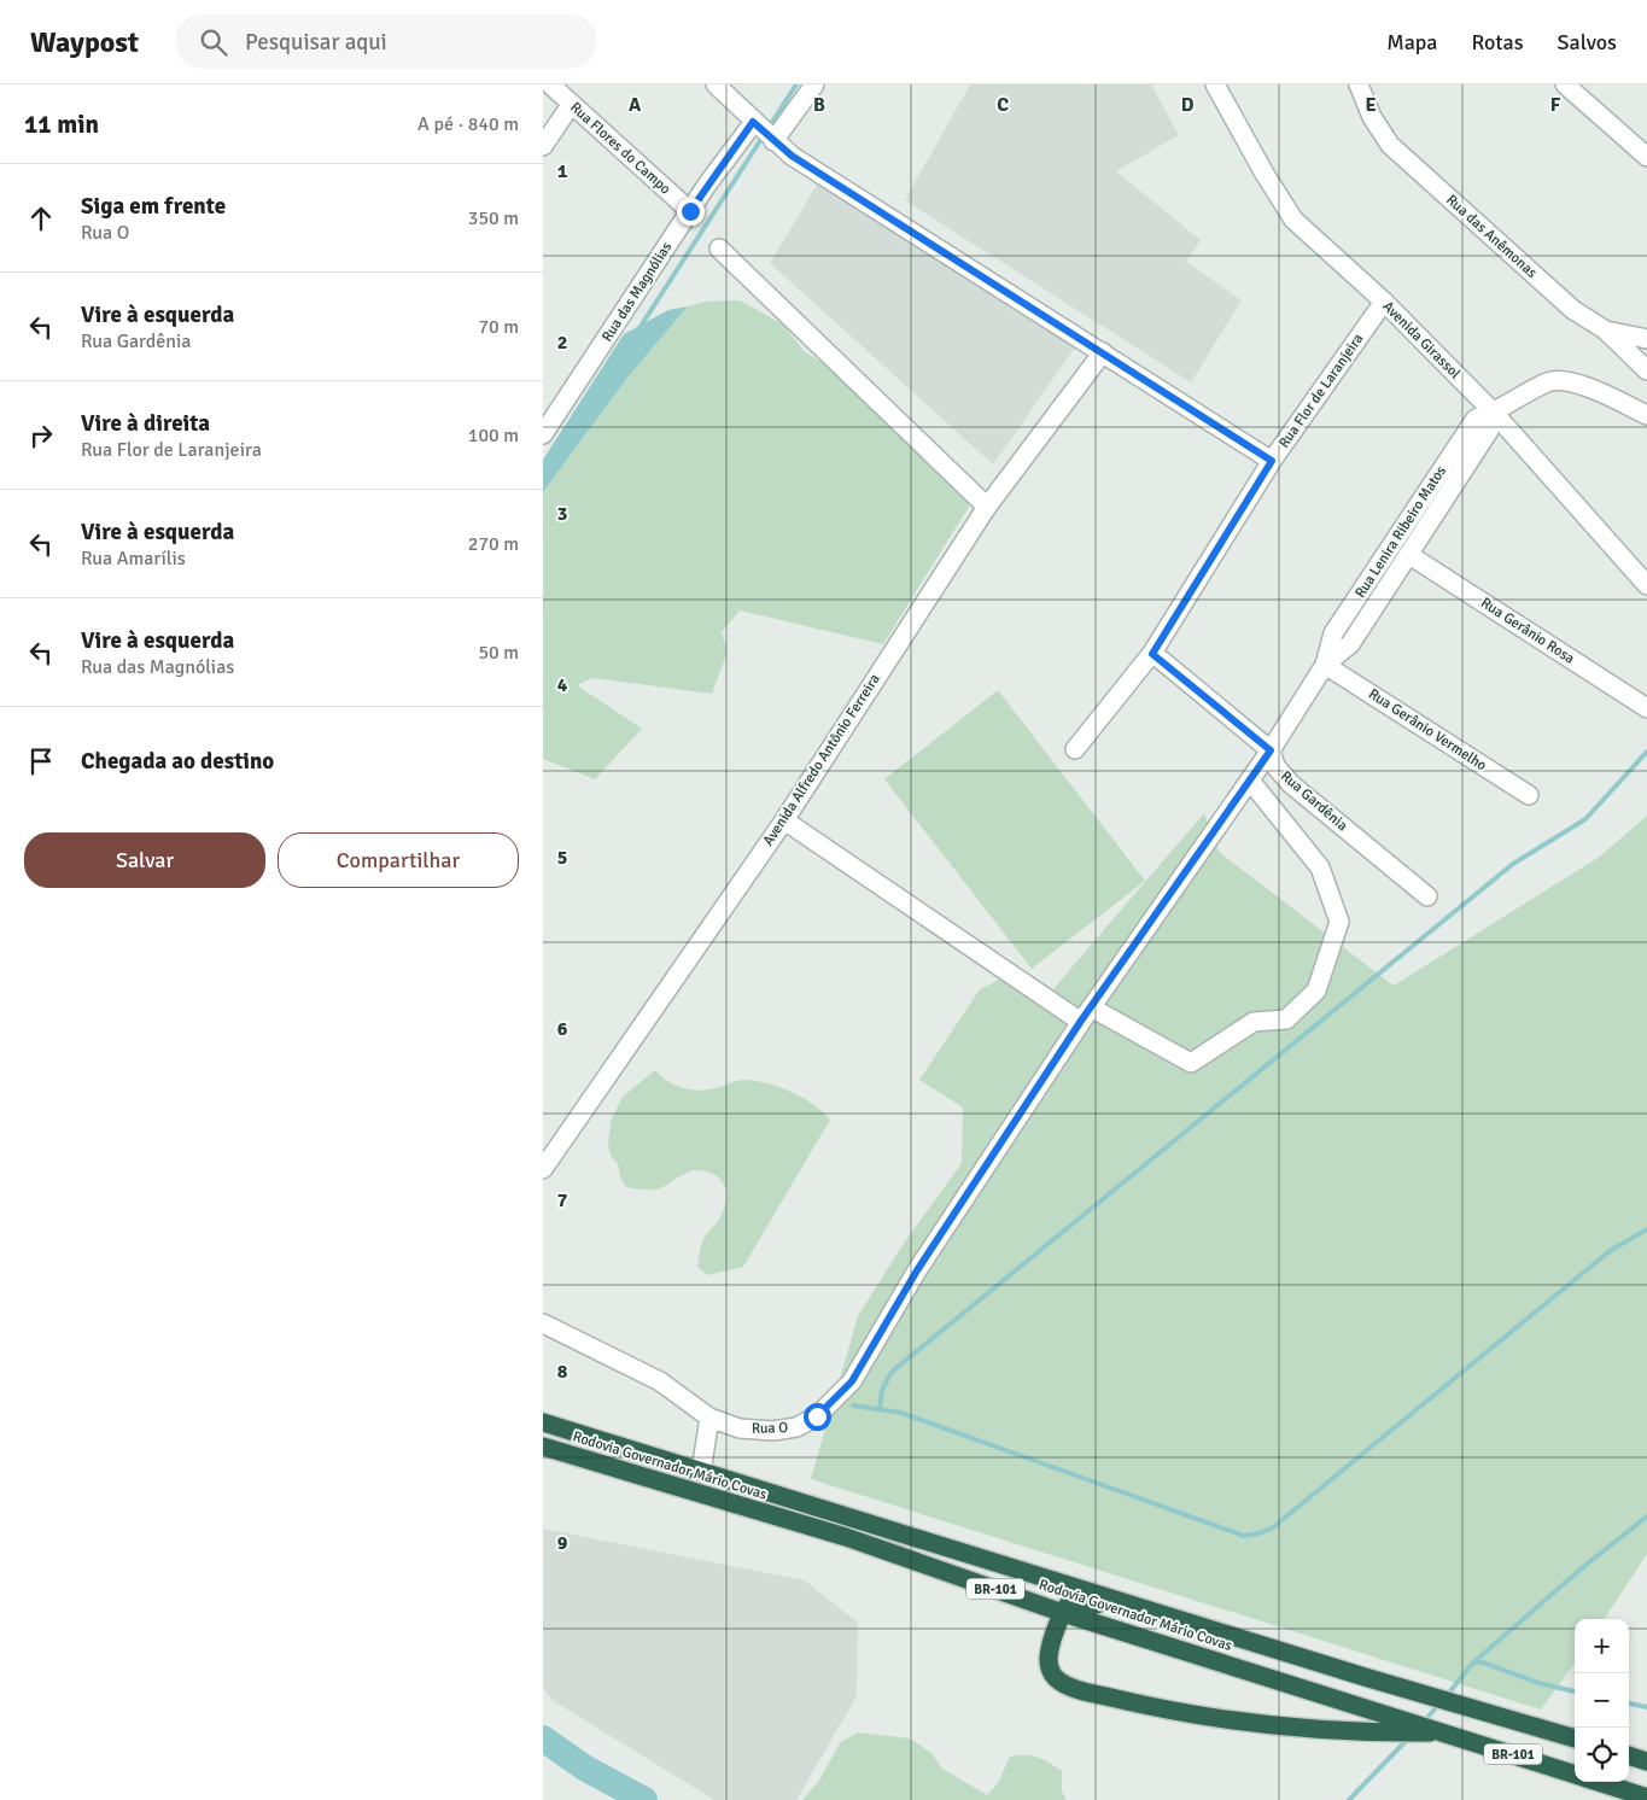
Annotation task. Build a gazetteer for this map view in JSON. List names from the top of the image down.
{
  "streets": {
    "highway": ["Rodovia Governador Mário Covas", "BR-101"],
    "street": [
      "Rua Flores do Campo",
      "Rua das Anêmonas",
      "Rua das Magnólias",
      "Avenida Girassol",
      "Rua Flor de Laranjeira",
      "Rua Lenira Ribeiro Matos",
      "Rua Gerânio Rosa",
      "Rua Gerânio Vermelho",
      "Avenida Alfredo Antônio Ferreira",
      "Rua Gardênia",
      "Rua O"
    ]
  },
  "crossings": [
    ["Rua Flores do Campo", "Rua das Magnólias"],
    ["Avenida Girassol", "Rua Flor de Laranjeira"],
    ["Avenida Girassol", "Rua Lenira Ribeiro Matos"],
    ["Rua Flor de Laranjeira", "Rua Gardênia"],
    ["Rua Lenira Ribeiro Matos", "Rua Gerânio Rosa"],
    ["Rua Lenira Ribeiro Matos", "Rua Gerânio Vermelho"],
    ["Rua Lenira Ribeiro Matos", "Rua Gardênia"],
    ["Rua Lenira Ribeiro Matos", "Rua O"],
    ["Rua Gardênia", "Rua O"]
  ],
  "page": {
    "header": "Waypost",
    "search": "Pesquisar aqui",
    "nav": ["Mapa", "Rotas", "Salvos"],
    "heading": ["11 min", "A pé · 840 m"],
    "list": [
      ["Siga em frente", "Rua O", "350 m"],
      ["Vire à esquerda", "Rua Gardênia", "70 m"],
      ["Vire à direita", "Rua Flor de Laranjeira", "100 m"],
      ["Vire à esquerda", "Rua Amarílis", "270 m"],
      ["Vire à esquerda", "Rua das Magnólias", "50 m"],
      "Chegada ao destino"
    ],
    "buttons": ["Salvar", "Compartilhar"],
    "map_buttons": ["+", "−"]
  },
  "grid": {
    "columns": [
      "A",
      "B",
      "C",
      "D",
      "E",
      "F"
    ],
    "rows": [
      "1",
      "2",
      "3",
      "4",
      "5",
      "6",
      "7",
      "8",
      "9"
    ]
  }
}
